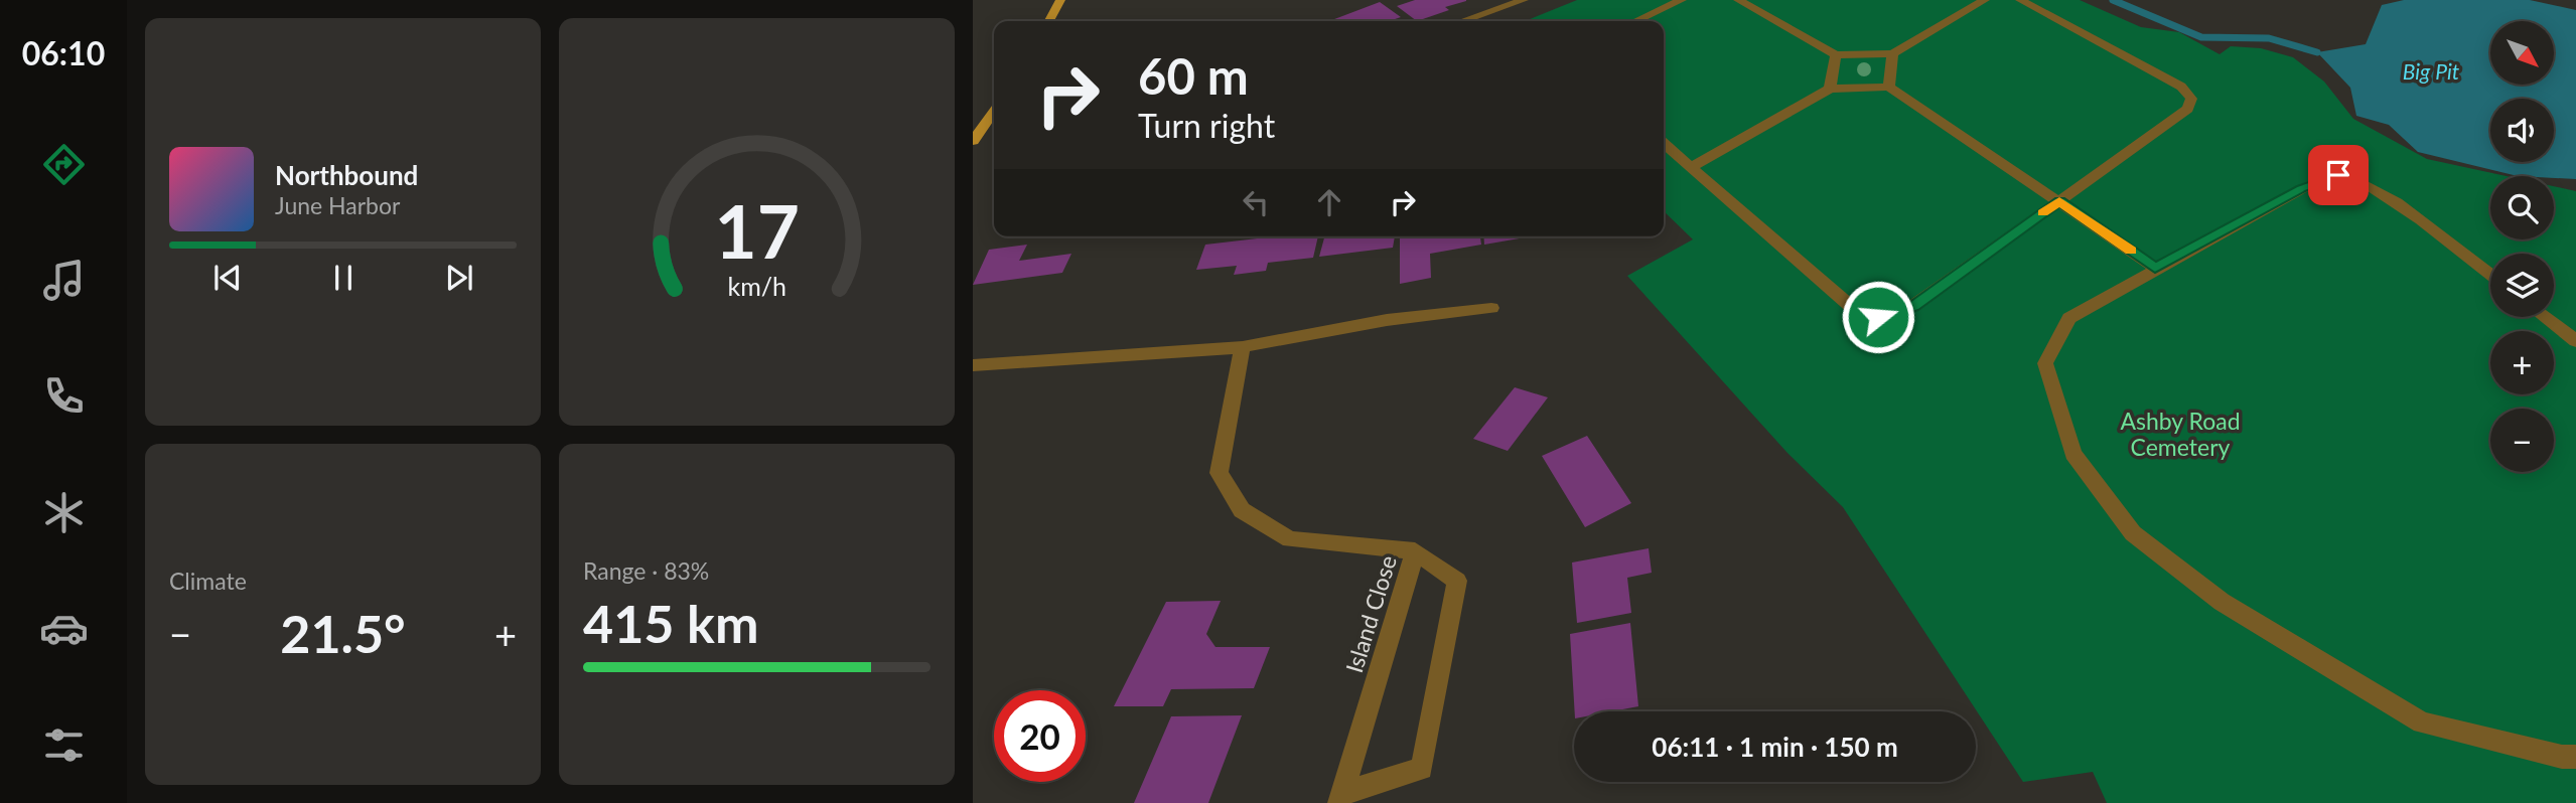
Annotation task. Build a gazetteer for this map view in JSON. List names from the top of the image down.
{
  "streets": {
    "street": ["Island Close"]
  },
  "water": ["Big Pit"],
  "parks": ["Ashby Road Cemetery"],
  "north": "bottom right",
  "page": {
    "tabs": "06:10",
    "map_buttons": ["+", "−"],
    "turn": ["60 m", "Turn right"],
    "song": ["Northbound", "June Harbor"],
    "tile": [
      "Climate",
      ["Range · 83%", "415 km"]
    ],
    "heat": ["−", "21.5°", "+"],
    "limit": "20",
    "trip": "06:11 · 1 min · 150 m",
    "gauge": ["17", "km/h"]
  }
}
